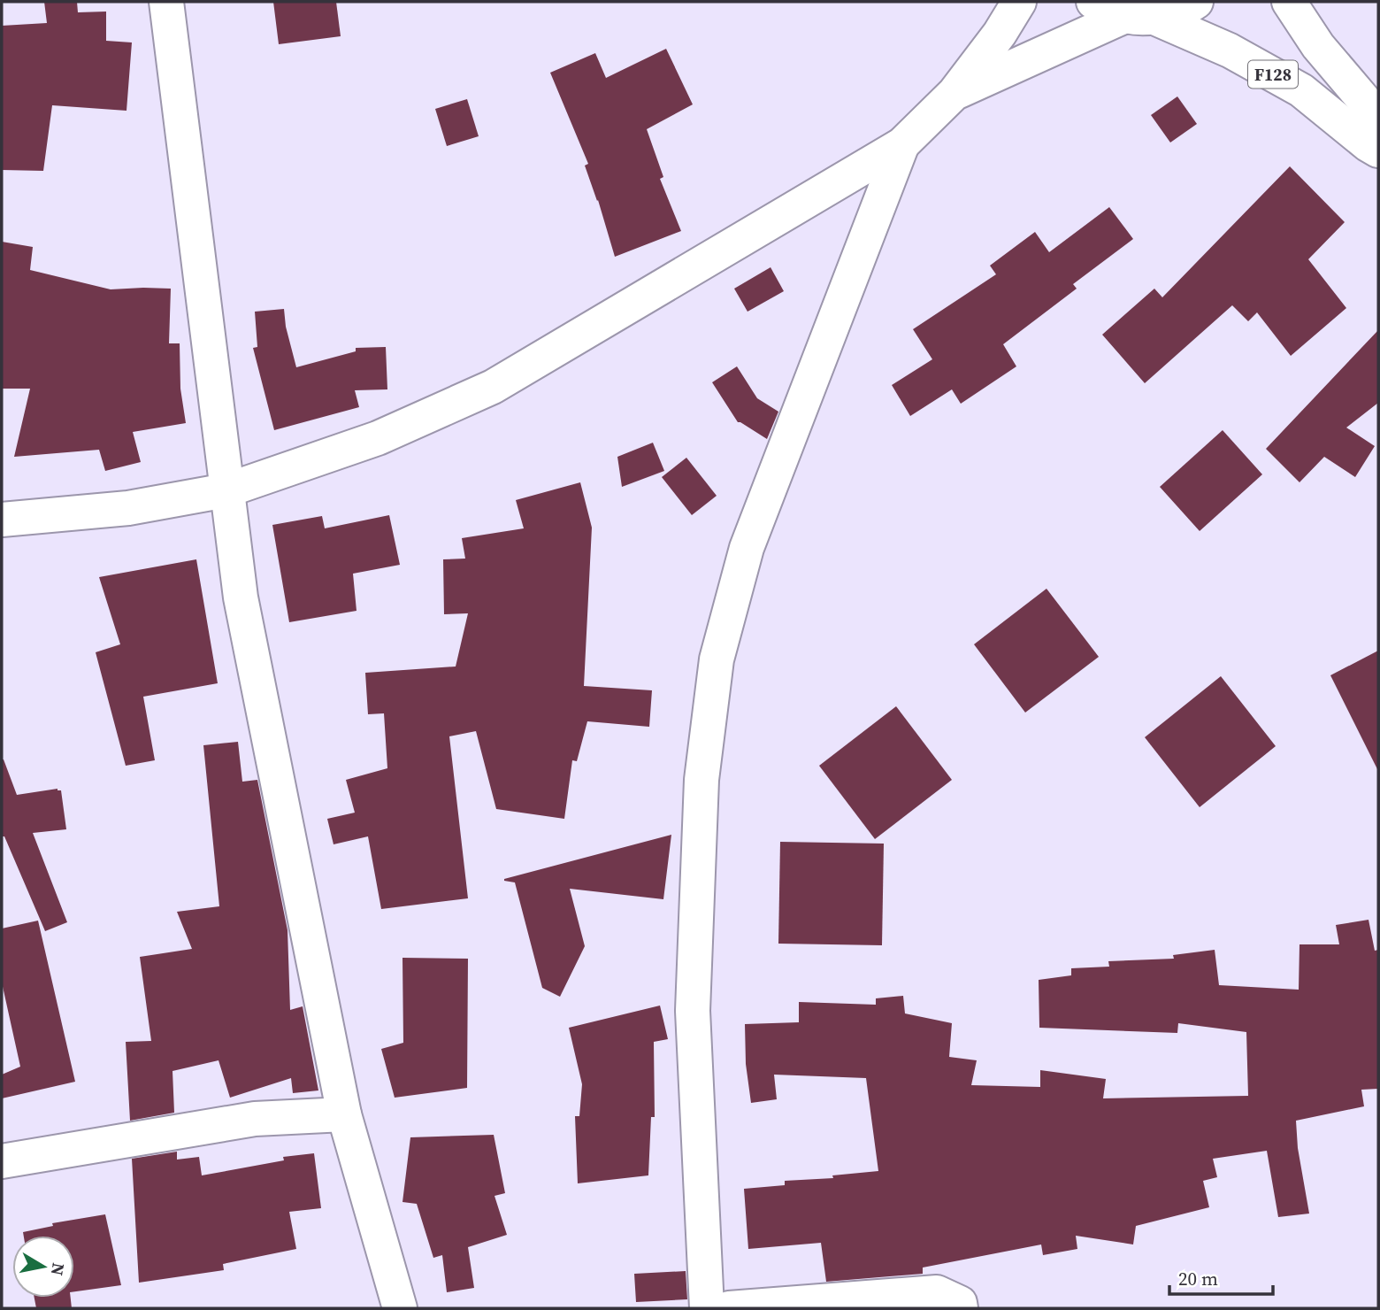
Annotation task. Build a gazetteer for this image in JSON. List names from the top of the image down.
{
  "streets": {
    "street": ["F128"]
  },
  "scale_bar": "20 m",
  "north": "right"
}
